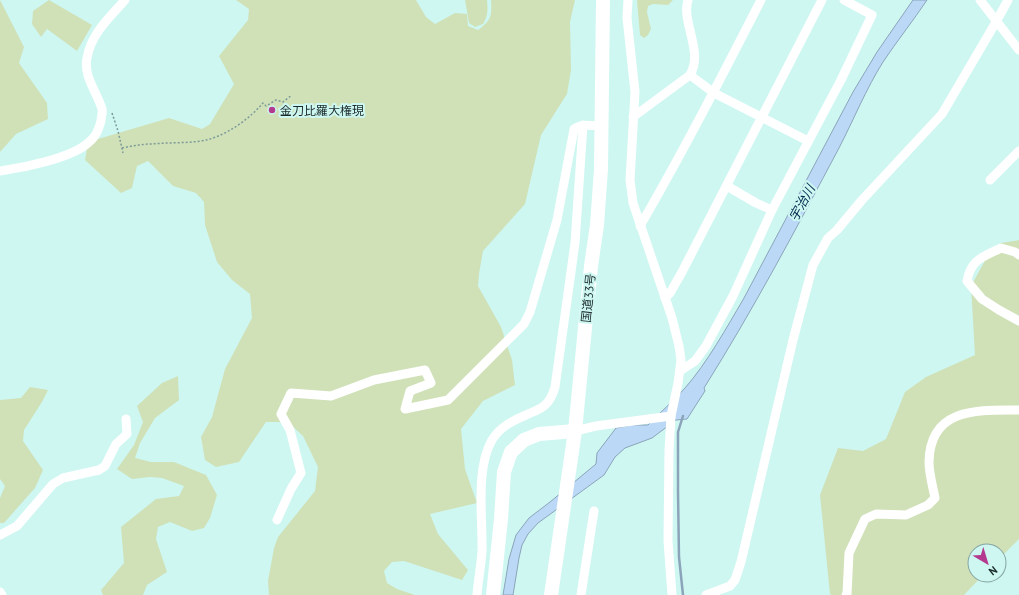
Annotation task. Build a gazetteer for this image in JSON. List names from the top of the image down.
{
  "streets": {
    "highway": ["国道33号"]
  },
  "water": ["宇治川"],
  "places": ["金刀比羅大権現"],
  "north": "bottom right"
}
